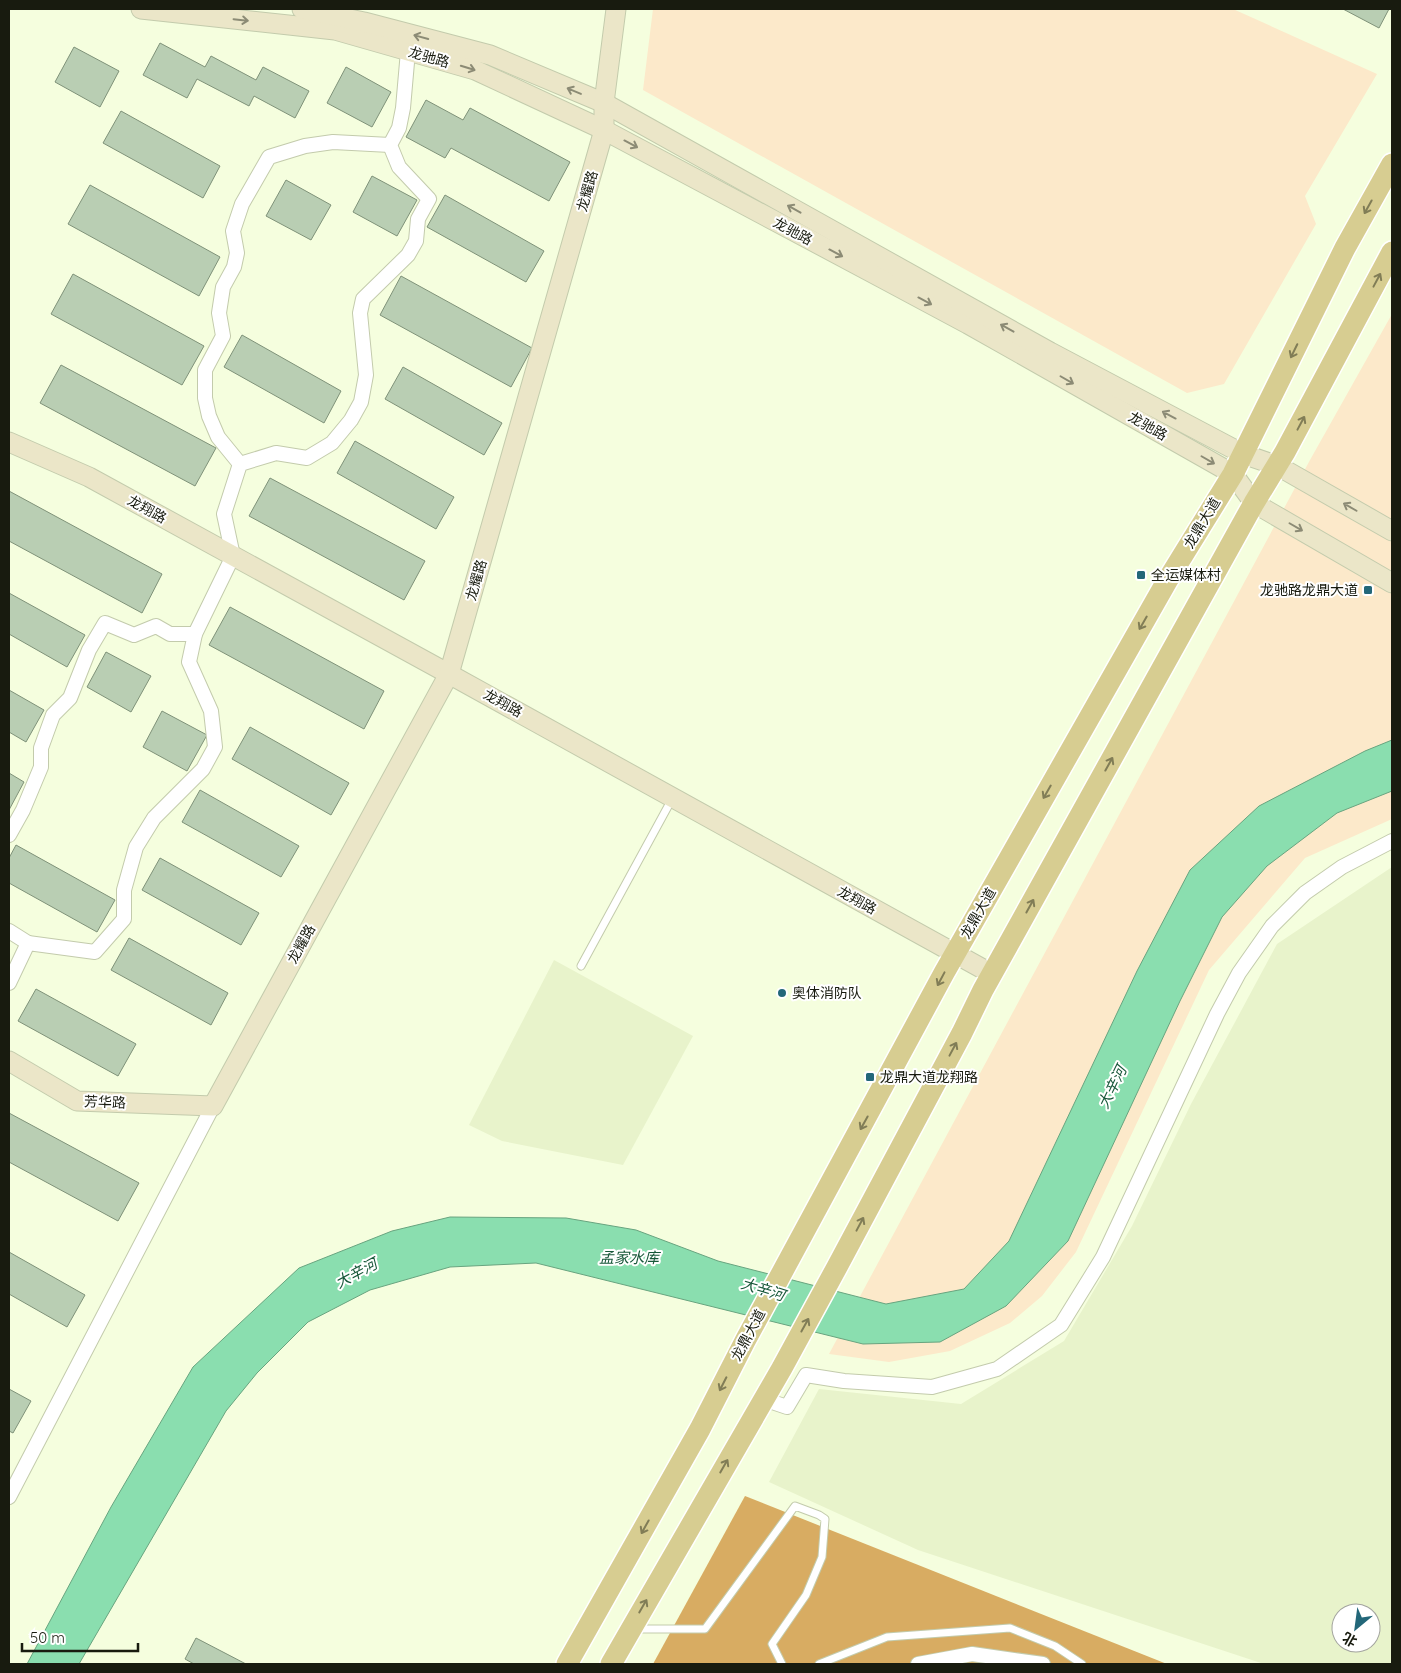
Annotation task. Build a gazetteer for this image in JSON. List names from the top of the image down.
{
  "streets": {
    "main road": [
      "龙驰路",
      "龙耀路",
      "龙翔路",
      "龙鼎大道",
      "芳华路"
    ]
  },
  "crossings": [
    ["龙驰路", "龙耀路"],
    ["龙驰路", "龙鼎大道"],
    ["龙耀路", "龙翔路"],
    ["龙耀路", "芳华路"],
    ["龙翔路", "龙鼎大道"]
  ],
  "water": ["大辛河", "孟家水库"],
  "places": {
    "transit": ["全运媒体村", "龙驰路龙鼎大道", "龙鼎大道龙翔路"],
    "other": ["奥体消防队"]
  },
  "scale_bar": "50 m",
  "north": "bottom left"
}
